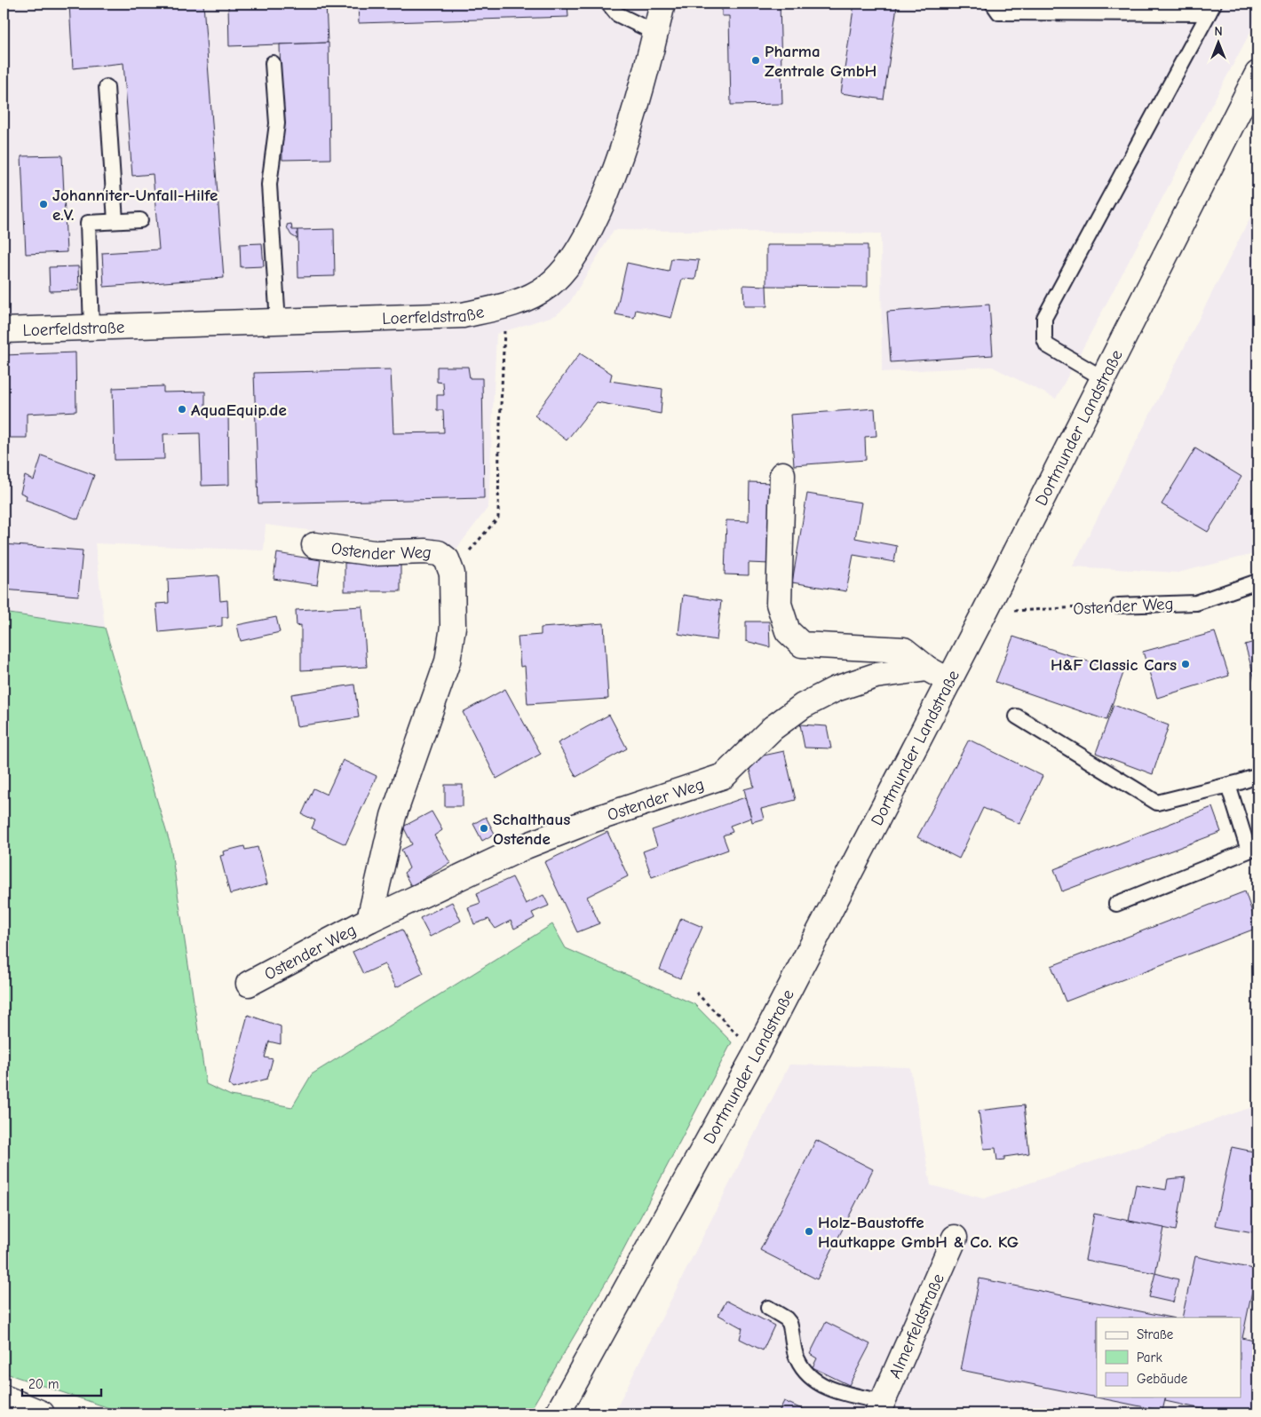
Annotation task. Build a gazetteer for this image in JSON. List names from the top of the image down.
{
  "streets": {
    "street": [
      "Loerfeldstraße",
      "Dortmunder Landstraße",
      "Ostender Weg",
      "Almerfeldstraße"
    ]
  },
  "crossings": [
    ["Dortmunder Landstraße", "Ostender Weg"]
  ],
  "places": [
    "Pharma Zentrale GmbH",
    "Johanniter-Unfall-Hilfe e.V.",
    "AquaEquip.de",
    "H&F Classic Cars",
    "Schalthaus Ostende",
    "Holz-Baustoffe Hautkappe GmbH & Co. KG"
  ],
  "legend": ["Straße", "Park", "Gebäude"],
  "scale_bar": "20 m",
  "north": "top"
}
